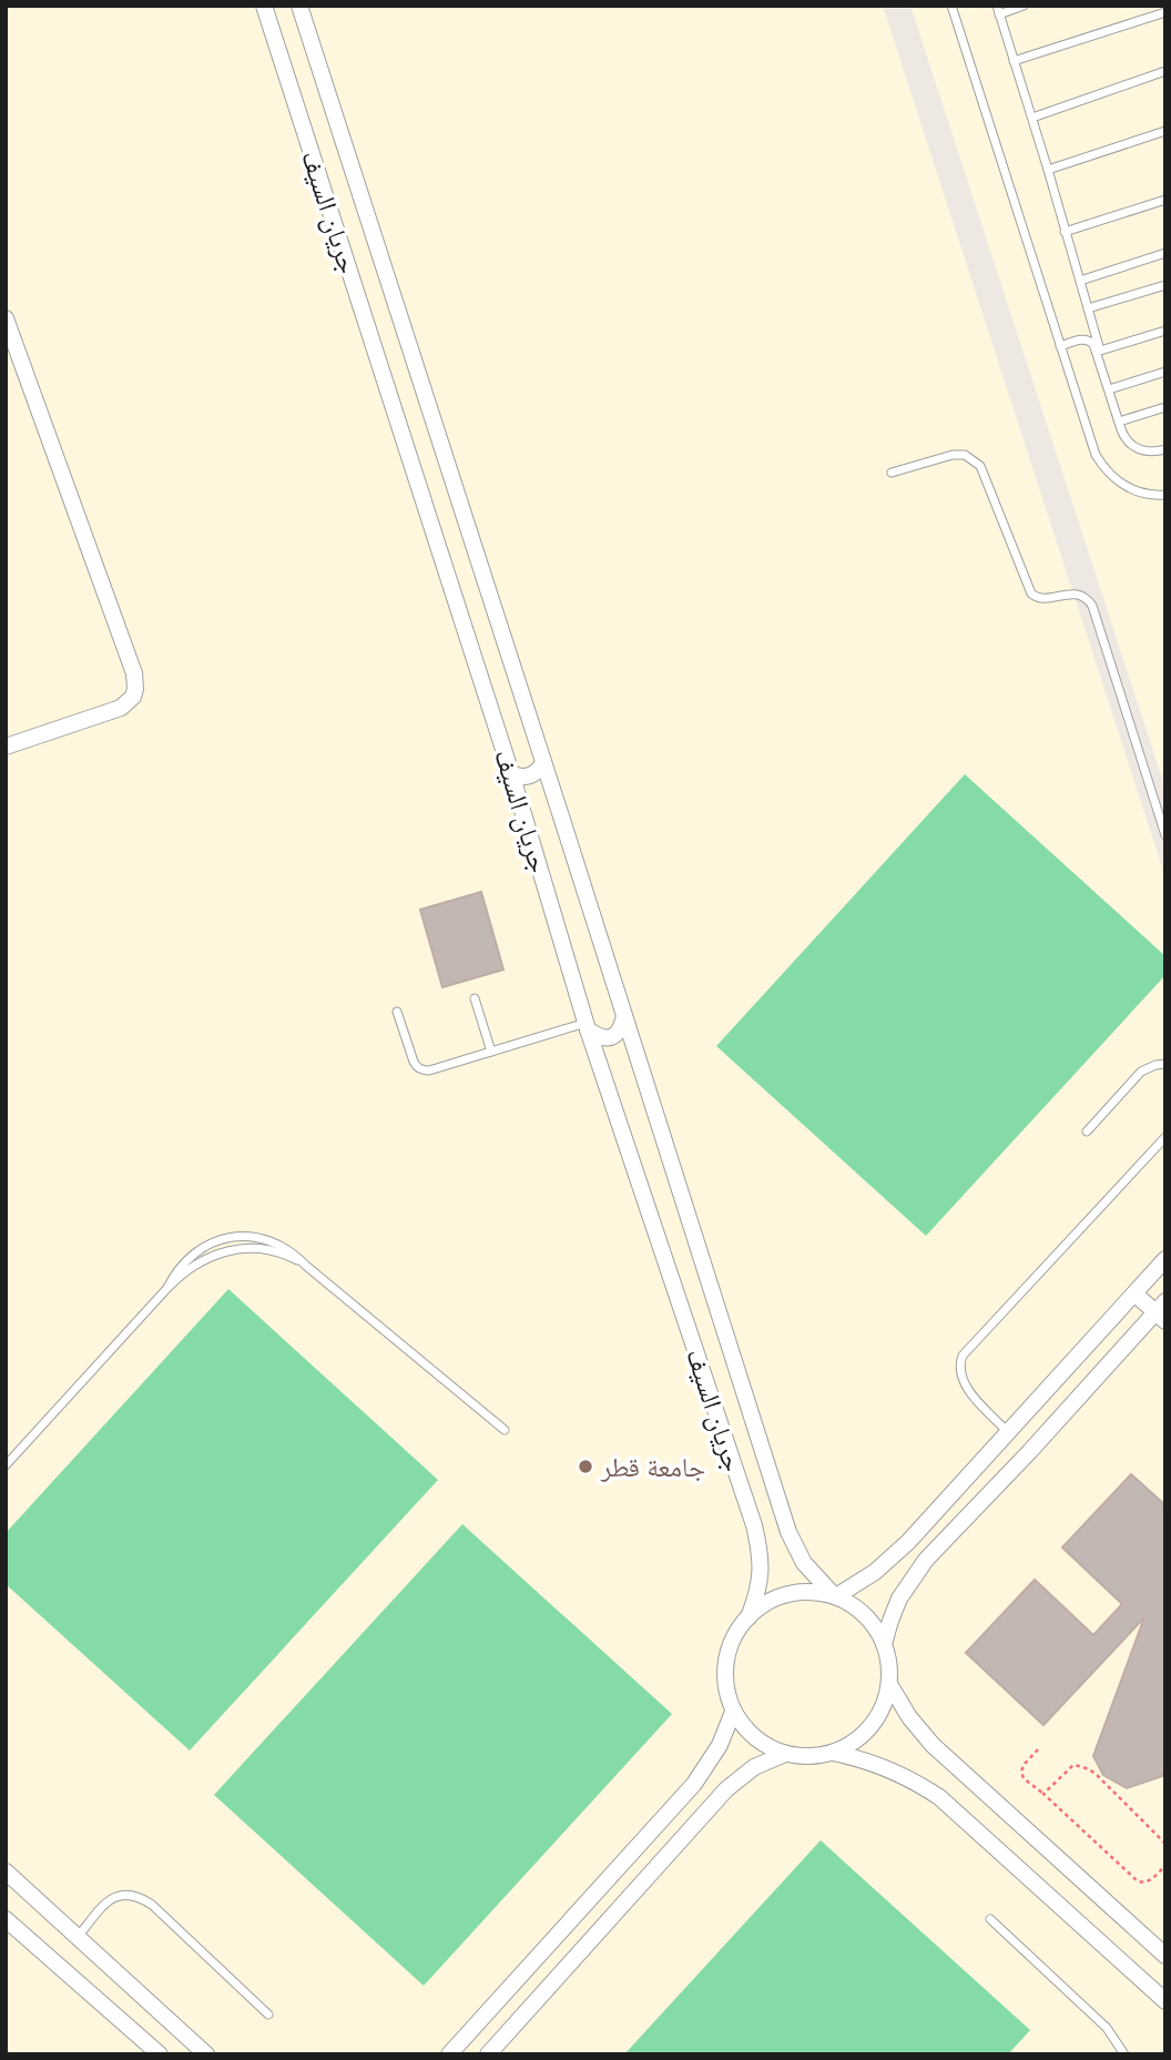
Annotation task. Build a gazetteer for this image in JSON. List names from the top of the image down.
{
  "streets": {
    "street": ["جريان السيف"]
  },
  "places": ["جامعة قطر"]
}
